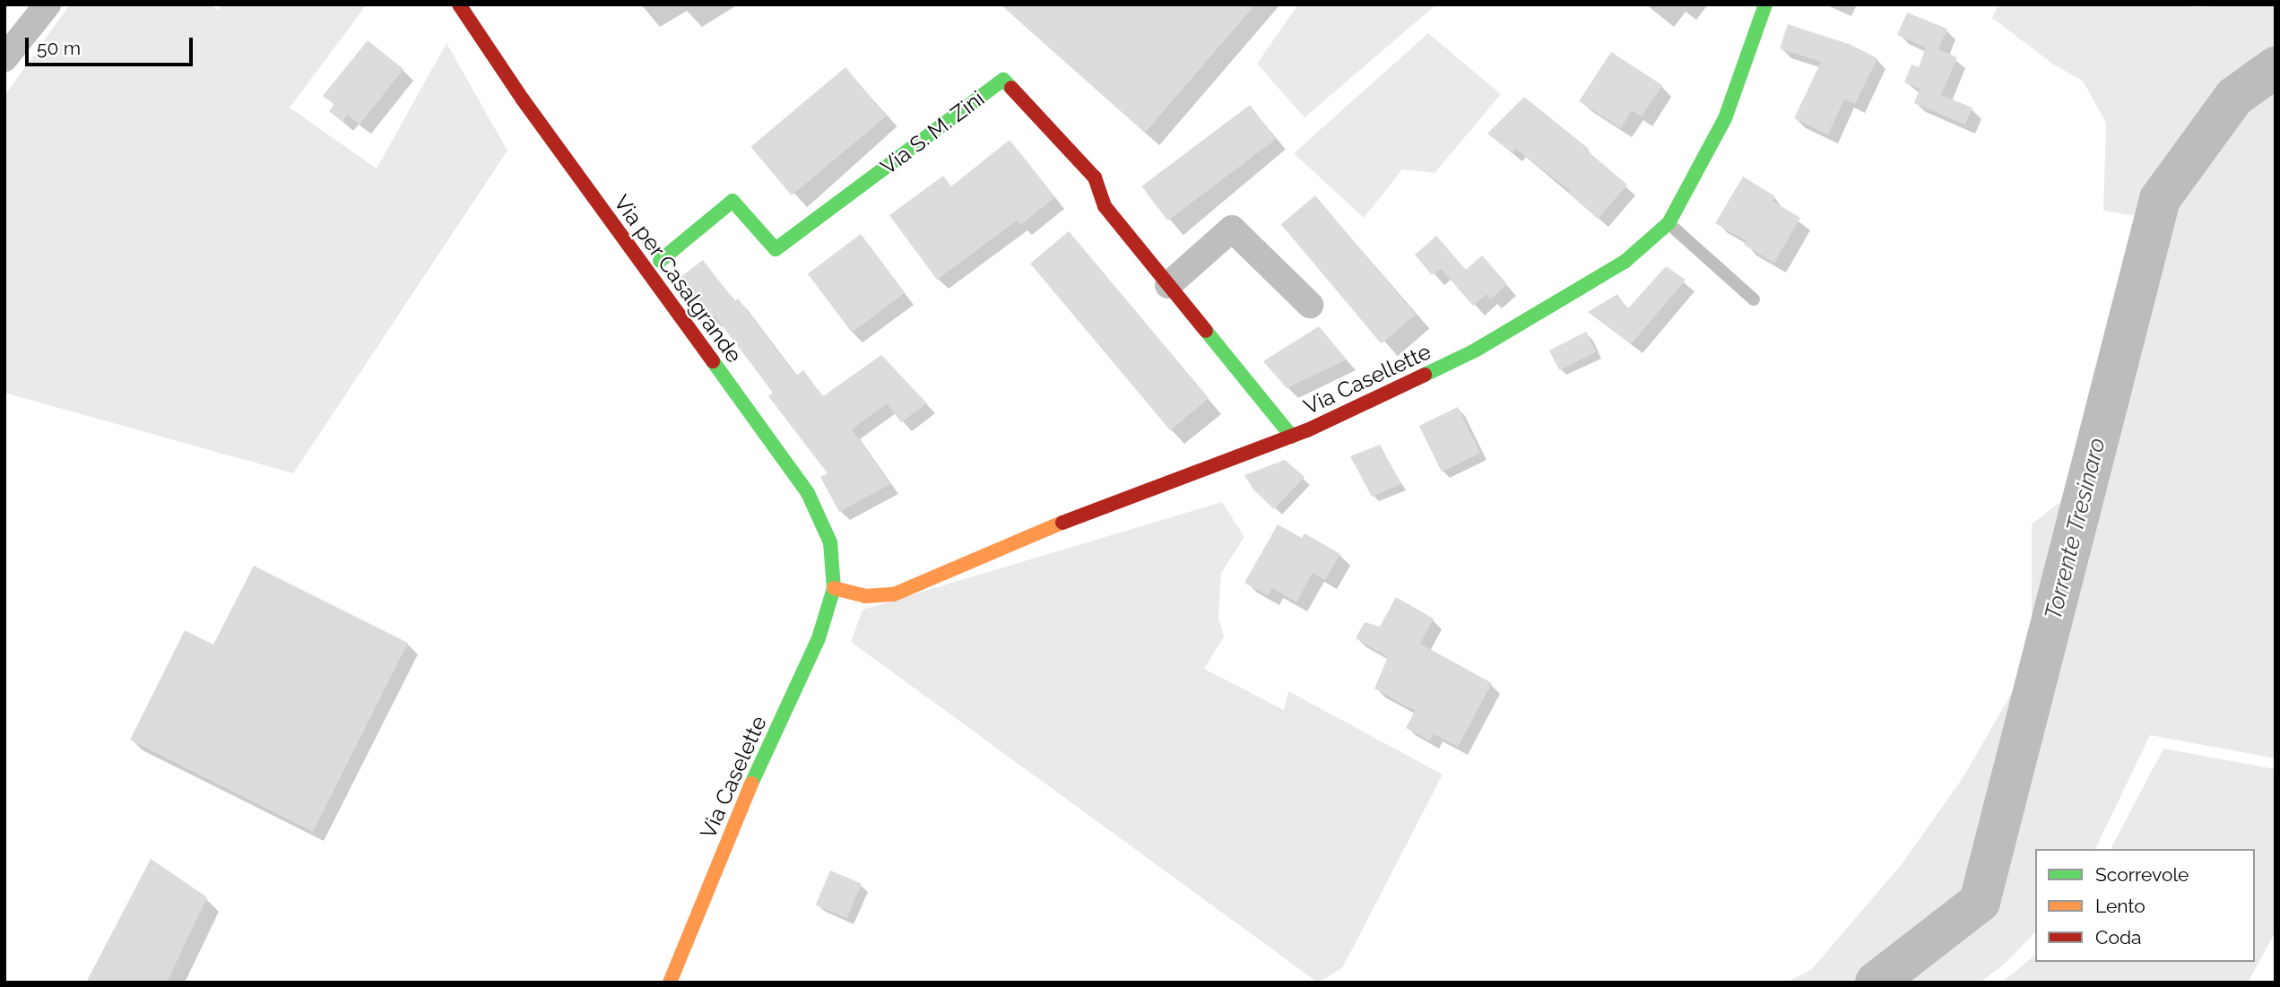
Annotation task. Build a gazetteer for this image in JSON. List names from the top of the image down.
{
  "streets": {
    "street": [
      "Via S. M. Zini",
      "Via per Casalgrande",
      "Via Casellette",
      "Via Caselette"
    ]
  },
  "crossings": [
    ["Via S. M. Zini", "Via Casellette"],
    ["Via per Casalgrande", "Via Casellette"],
    ["Via per Casalgrande", "Via Caselette"],
    ["Via Casellette", "Via Caselette"]
  ],
  "water": ["Torrente Tresinaro"],
  "legend": ["Scorrevole", "Lento", "Coda"],
  "scale_bar": "50 m"
}
